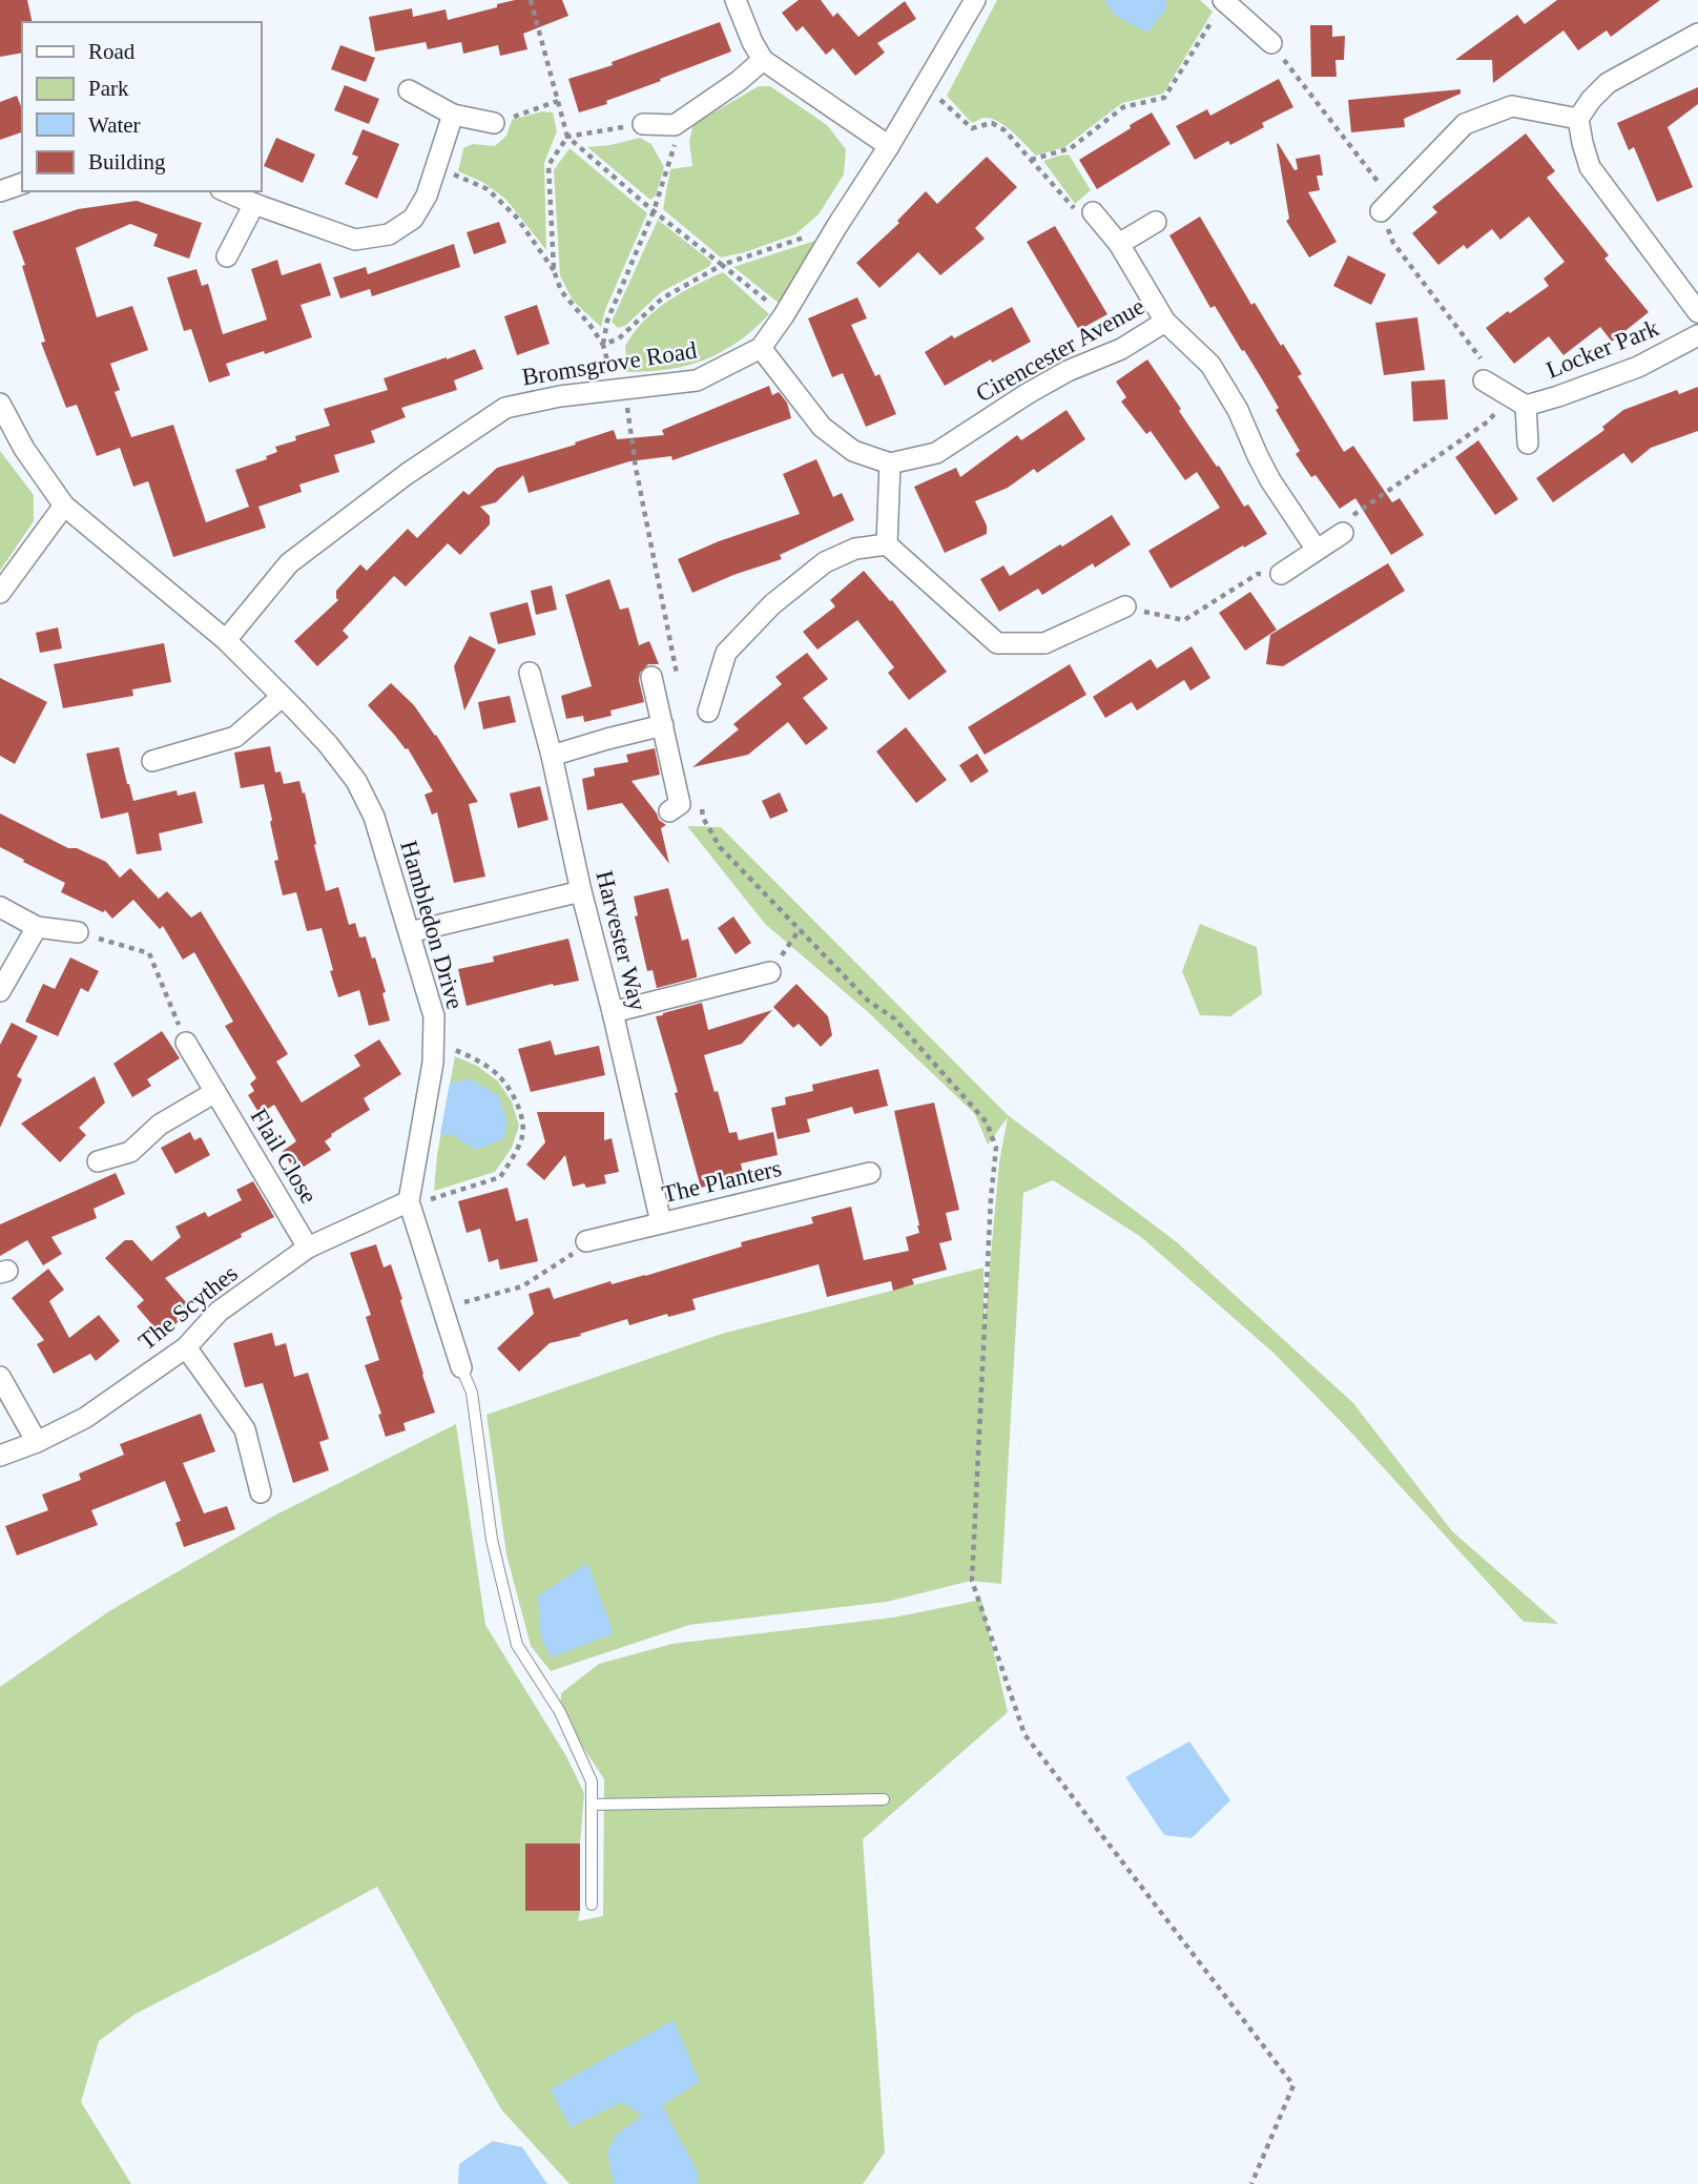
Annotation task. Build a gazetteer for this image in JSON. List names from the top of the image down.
{
  "streets": {
    "street": [
      "Locker Park",
      "Cirencester Avenue",
      "Bromsgrove Road",
      "Hambledon Drive",
      "Harvester Way",
      "Flail Close",
      "The Planters",
      "The Scythes"
    ]
  },
  "crossings": [
    ["Bromsgrove Road", "Hambledon Drive"],
    ["Hambledon Drive", "The Scythes"],
    ["Harvester Way", "The Planters"],
    ["Flail Close", "The Scythes"]
  ],
  "legend": [
    "Road",
    "Park",
    "Water",
    "Building"
  ]
}
